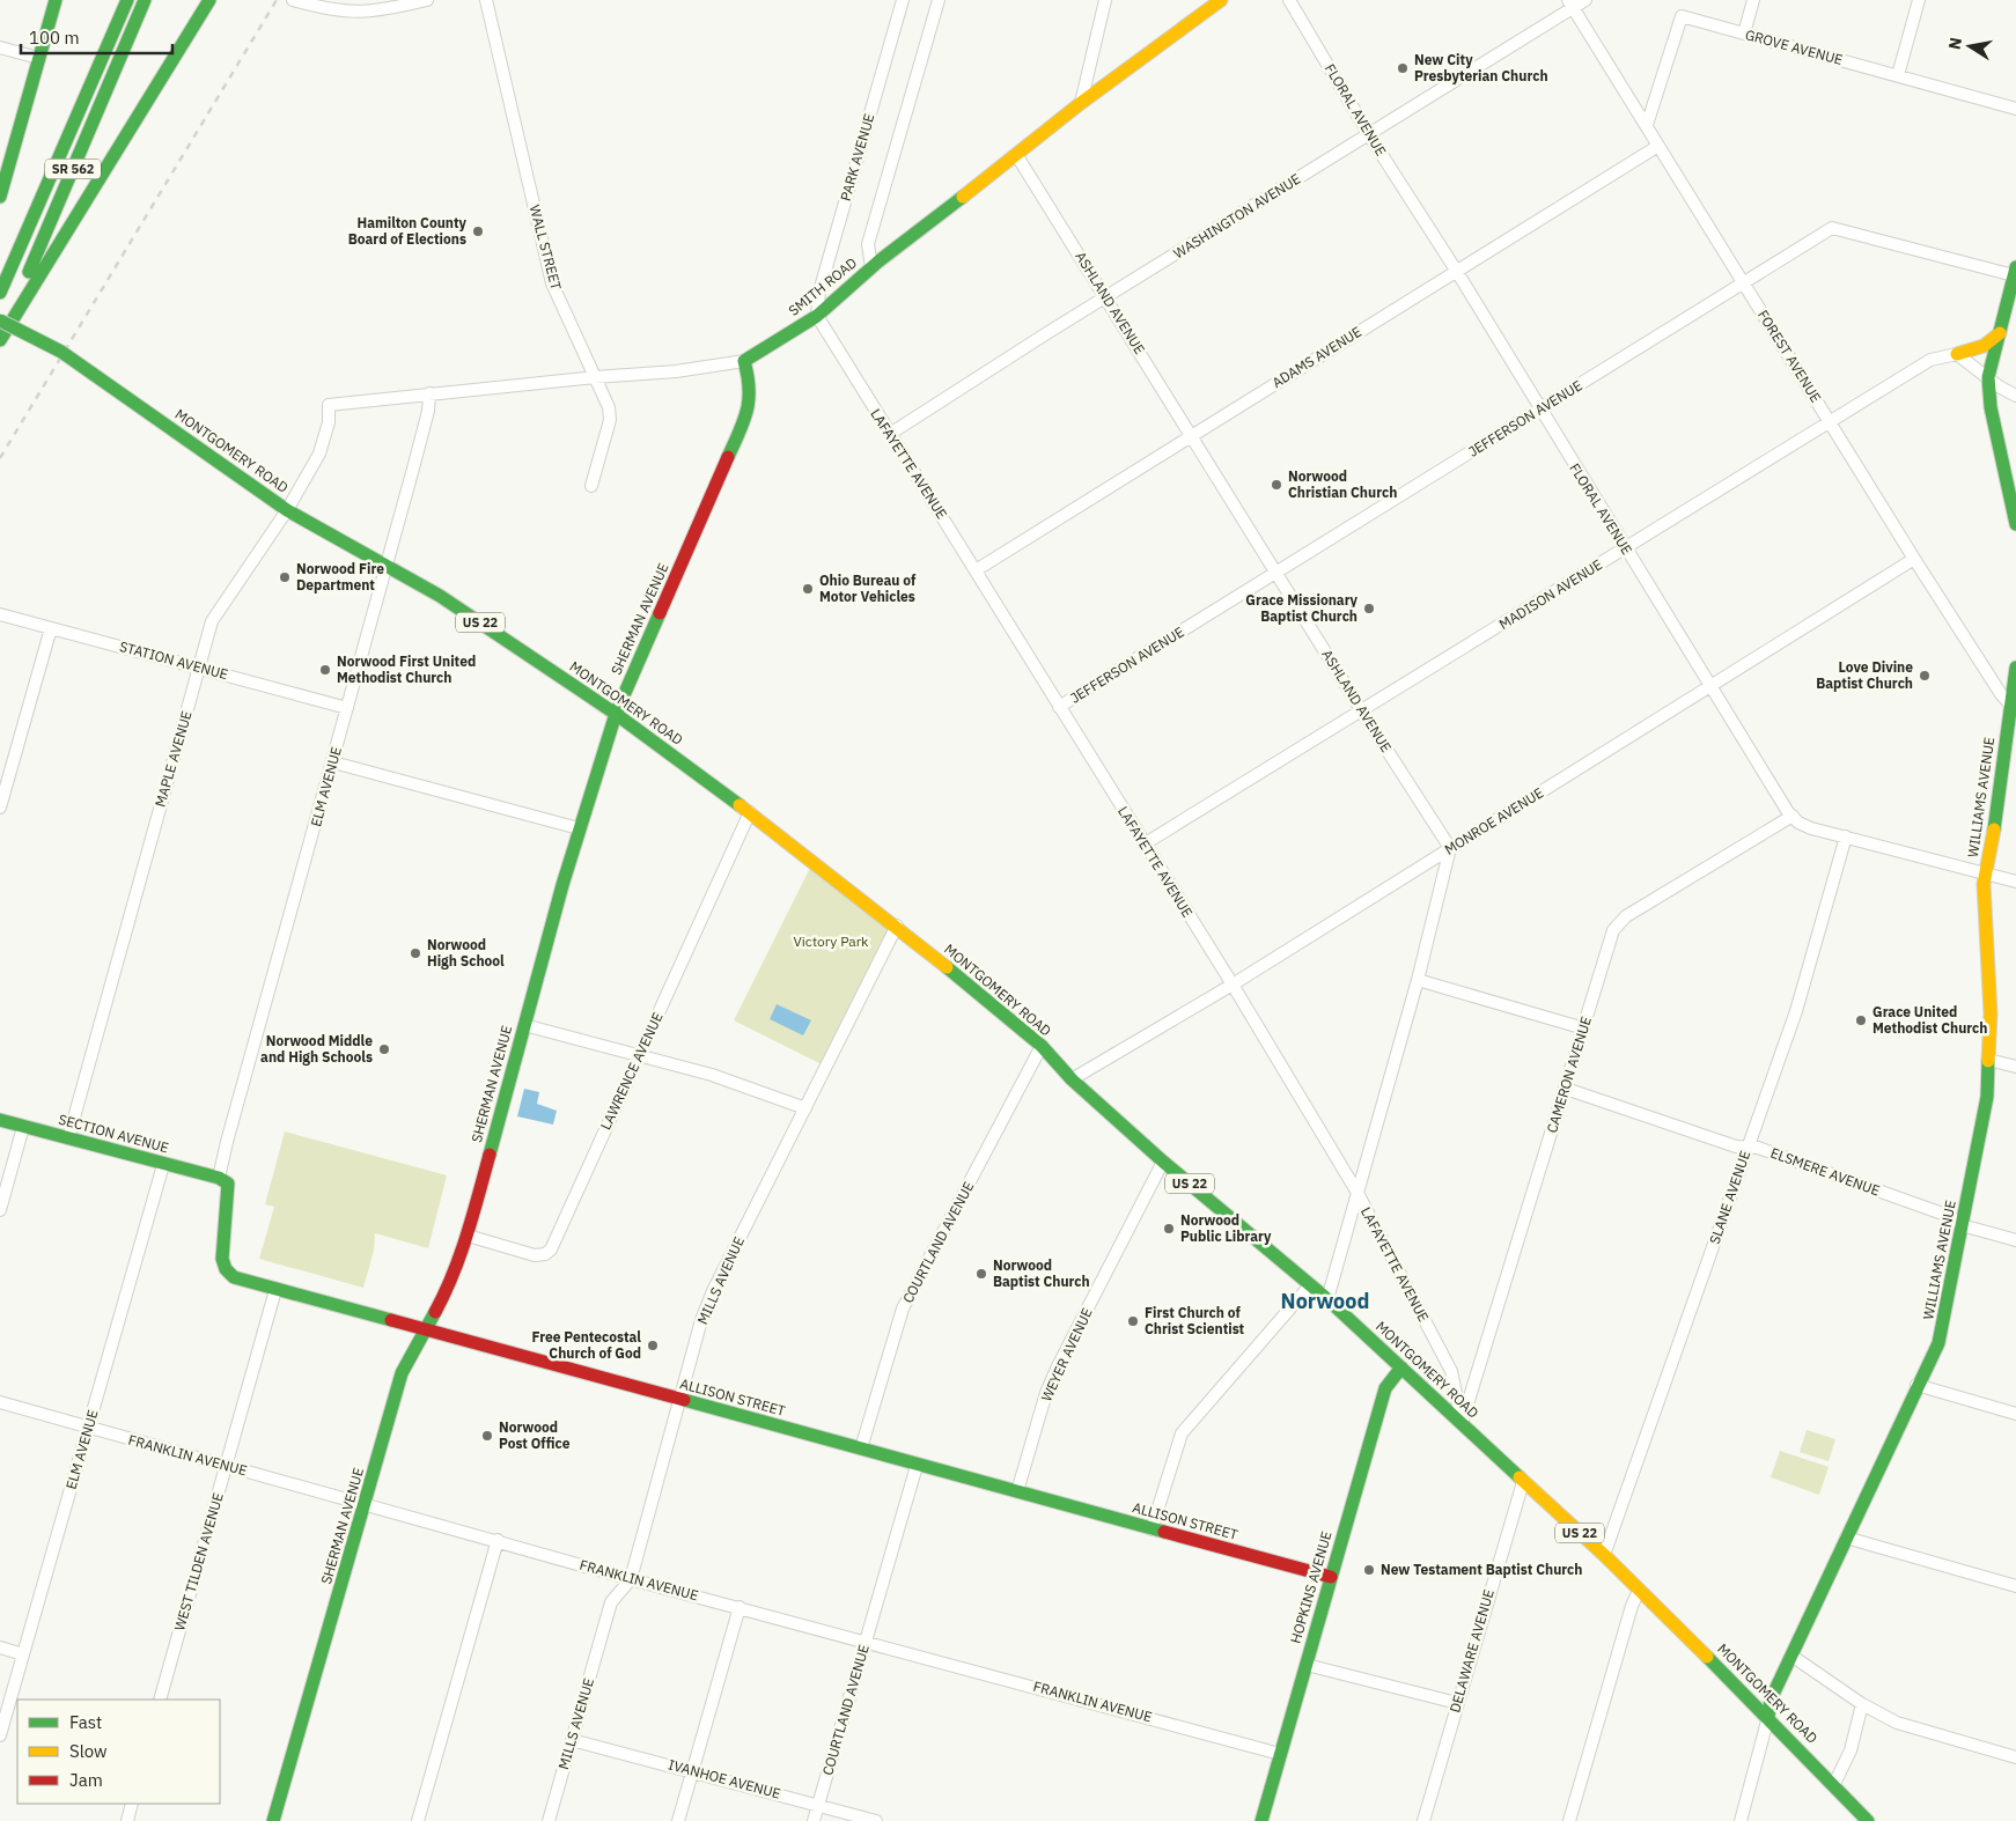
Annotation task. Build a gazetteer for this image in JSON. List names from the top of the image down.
{
  "streets": {
    "main road": [
      "SR 562",
      "SMITH ROAD",
      "MONTGOMERY ROAD",
      "SHERMAN AVENUE",
      "US 22",
      "WILLIAMS AVENUE",
      "SECTION AVENUE",
      "ALLISON STREET",
      "HOPKINS AVENUE"
    ],
    "street": [
      "GROVE AVENUE",
      "FLORAL AVENUE",
      "PARK AVENUE",
      "WASHINGTON AVENUE",
      "WALL STREET",
      "ASHLAND AVENUE",
      "FOREST AVENUE",
      "ADAMS AVENUE",
      "JEFFERSON AVENUE",
      "LAFAYETTE AVENUE",
      "MADISON AVENUE",
      "STATION AVENUE",
      "MAPLE AVENUE",
      "ELM AVENUE",
      "MONROE AVENUE",
      "LAWRENCE AVENUE",
      "CAMERON AVENUE",
      "ELSMERE AVENUE",
      "SLANE AVENUE",
      "COURTLAND AVENUE",
      "MILLS AVENUE",
      "WEYER AVENUE",
      "FRANKLIN AVENUE",
      "WEST TILDEN AVENUE",
      "DELAWARE AVENUE",
      "IVANHOE AVENUE"
    ]
  },
  "crossings": [
    ["GROVE AVENUE", "FOREST AVENUE"],
    ["FLORAL AVENUE", "WASHINGTON AVENUE"],
    ["FLORAL AVENUE", "ADAMS AVENUE"],
    ["FLORAL AVENUE", "JEFFERSON AVENUE"],
    ["FLORAL AVENUE", "MADISON AVENUE"],
    ["FLORAL AVENUE", "WILLIAMS AVENUE"],
    ["FLORAL AVENUE", "MONROE AVENUE"],
    ["FLORAL AVENUE", "CAMERON AVENUE"],
    ["FLORAL AVENUE", "SLANE AVENUE"],
    ["PARK AVENUE", "SMITH ROAD"],
    ["PARK AVENUE", "LAFAYETTE AVENUE"],
    ["WASHINGTON AVENUE", "ASHLAND AVENUE"],
    ["WASHINGTON AVENUE", "FOREST AVENUE"],
    ["WASHINGTON AVENUE", "LAFAYETTE AVENUE"],
    ["WALL STREET", "SMITH ROAD"],
    ["SMITH ROAD", "ASHLAND AVENUE"],
    ["SMITH ROAD", "LAFAYETTE AVENUE"],
    ["SMITH ROAD", "SHERMAN AVENUE"],
    ["SMITH ROAD", "MAPLE AVENUE"],
    ["SMITH ROAD", "ELM AVENUE"],
    ["ASHLAND AVENUE", "ADAMS AVENUE"],
    ["ASHLAND AVENUE", "JEFFERSON AVENUE"],
    ["ASHLAND AVENUE", "MADISON AVENUE"],
    ["ASHLAND AVENUE", "MONROE AVENUE"],
    ["FOREST AVENUE", "ADAMS AVENUE"],
    ["FOREST AVENUE", "JEFFERSON AVENUE"],
    ["FOREST AVENUE", "MADISON AVENUE"],
    ["FOREST AVENUE", "WILLIAMS AVENUE"],
    ["FOREST AVENUE", "MONROE AVENUE"],
    ["ADAMS AVENUE", "LAFAYETTE AVENUE"],
    ["JEFFERSON AVENUE", "LAFAYETTE AVENUE"],
    ["MONTGOMERY ROAD", "LAFAYETTE AVENUE"],
    ["MONTGOMERY ROAD", "SHERMAN AVENUE"],
    ["MONTGOMERY ROAD", "MAPLE AVENUE"],
    ["MONTGOMERY ROAD", "ELM AVENUE"],
    ["MONTGOMERY ROAD", "WILLIAMS AVENUE"],
    ["MONTGOMERY ROAD", "MONROE AVENUE"],
    ["MONTGOMERY ROAD", "LAWRENCE AVENUE"],
    ["MONTGOMERY ROAD", "CAMERON AVENUE"],
    ["MONTGOMERY ROAD", "SLANE AVENUE"],
    ["MONTGOMERY ROAD", "COURTLAND AVENUE"],
    ["MONTGOMERY ROAD", "MILLS AVENUE"],
    ["MONTGOMERY ROAD", "WEYER AVENUE"],
    ["MONTGOMERY ROAD", "HOPKINS AVENUE"],
    ["MONTGOMERY ROAD", "DELAWARE AVENUE"],
    ["LAFAYETTE AVENUE", "MADISON AVENUE"],
    ["LAFAYETTE AVENUE", "MONROE AVENUE"],
    ["LAFAYETTE AVENUE", "CAMERON AVENUE"],
    ["SHERMAN AVENUE", "LAWRENCE AVENUE"],
    ["SHERMAN AVENUE", "ALLISON STREET"],
    ["SHERMAN AVENUE", "FRANKLIN AVENUE"],
    ["STATION AVENUE", "MAPLE AVENUE"],
    ["STATION AVENUE", "ELM AVENUE"],
    ["MAPLE AVENUE", "SECTION AVENUE"],
    ["ELM AVENUE", "SECTION AVENUE"],
    ["ELM AVENUE", "ALLISON STREET"],
    ["ELM AVENUE", "FRANKLIN AVENUE"],
    ["WILLIAMS AVENUE", "ELSMERE AVENUE"],
    ["CAMERON AVENUE", "ELSMERE AVENUE"],
    ["SECTION AVENUE", "ALLISON STREET"],
    ["ELSMERE AVENUE", "SLANE AVENUE"],
    ["COURTLAND AVENUE", "ALLISON STREET"],
    ["COURTLAND AVENUE", "FRANKLIN AVENUE"],
    ["COURTLAND AVENUE", "IVANHOE AVENUE"],
    ["MILLS AVENUE", "ALLISON STREET"],
    ["MILLS AVENUE", "FRANKLIN AVENUE"],
    ["MILLS AVENUE", "IVANHOE AVENUE"],
    ["WEYER AVENUE", "ALLISON STREET"],
    ["ALLISON STREET", "WEST TILDEN AVENUE"],
    ["ALLISON STREET", "HOPKINS AVENUE"],
    ["FRANKLIN AVENUE", "WEST TILDEN AVENUE"],
    ["FRANKLIN AVENUE", "HOPKINS AVENUE"]
  ],
  "districts": ["Norwood"],
  "parks": ["Victory Park"],
  "places": [
    "New City Presbyterian Church",
    "Hamilton County Board of Elections",
    "Norwood Christian Church",
    "Norwood Fire Department",
    "Ohio Bureau of Motor Vehicles",
    "Grace Missionary Baptist Church",
    "Norwood First United Methodist Church",
    "Love Divine Baptist Church",
    "Norwood High School",
    "Grace United Methodist Church",
    "Norwood Middle and High Schools",
    "Norwood Public Library",
    "Norwood Baptist Church",
    "First Church of Christ Scientist",
    "Free Pentecostal Church of God",
    "Norwood Post Office",
    "New Testament Baptist Church"
  ],
  "legend": ["Fast", "Slow", "Jam"],
  "scale_bar": "100 m",
  "north": "left"
}
